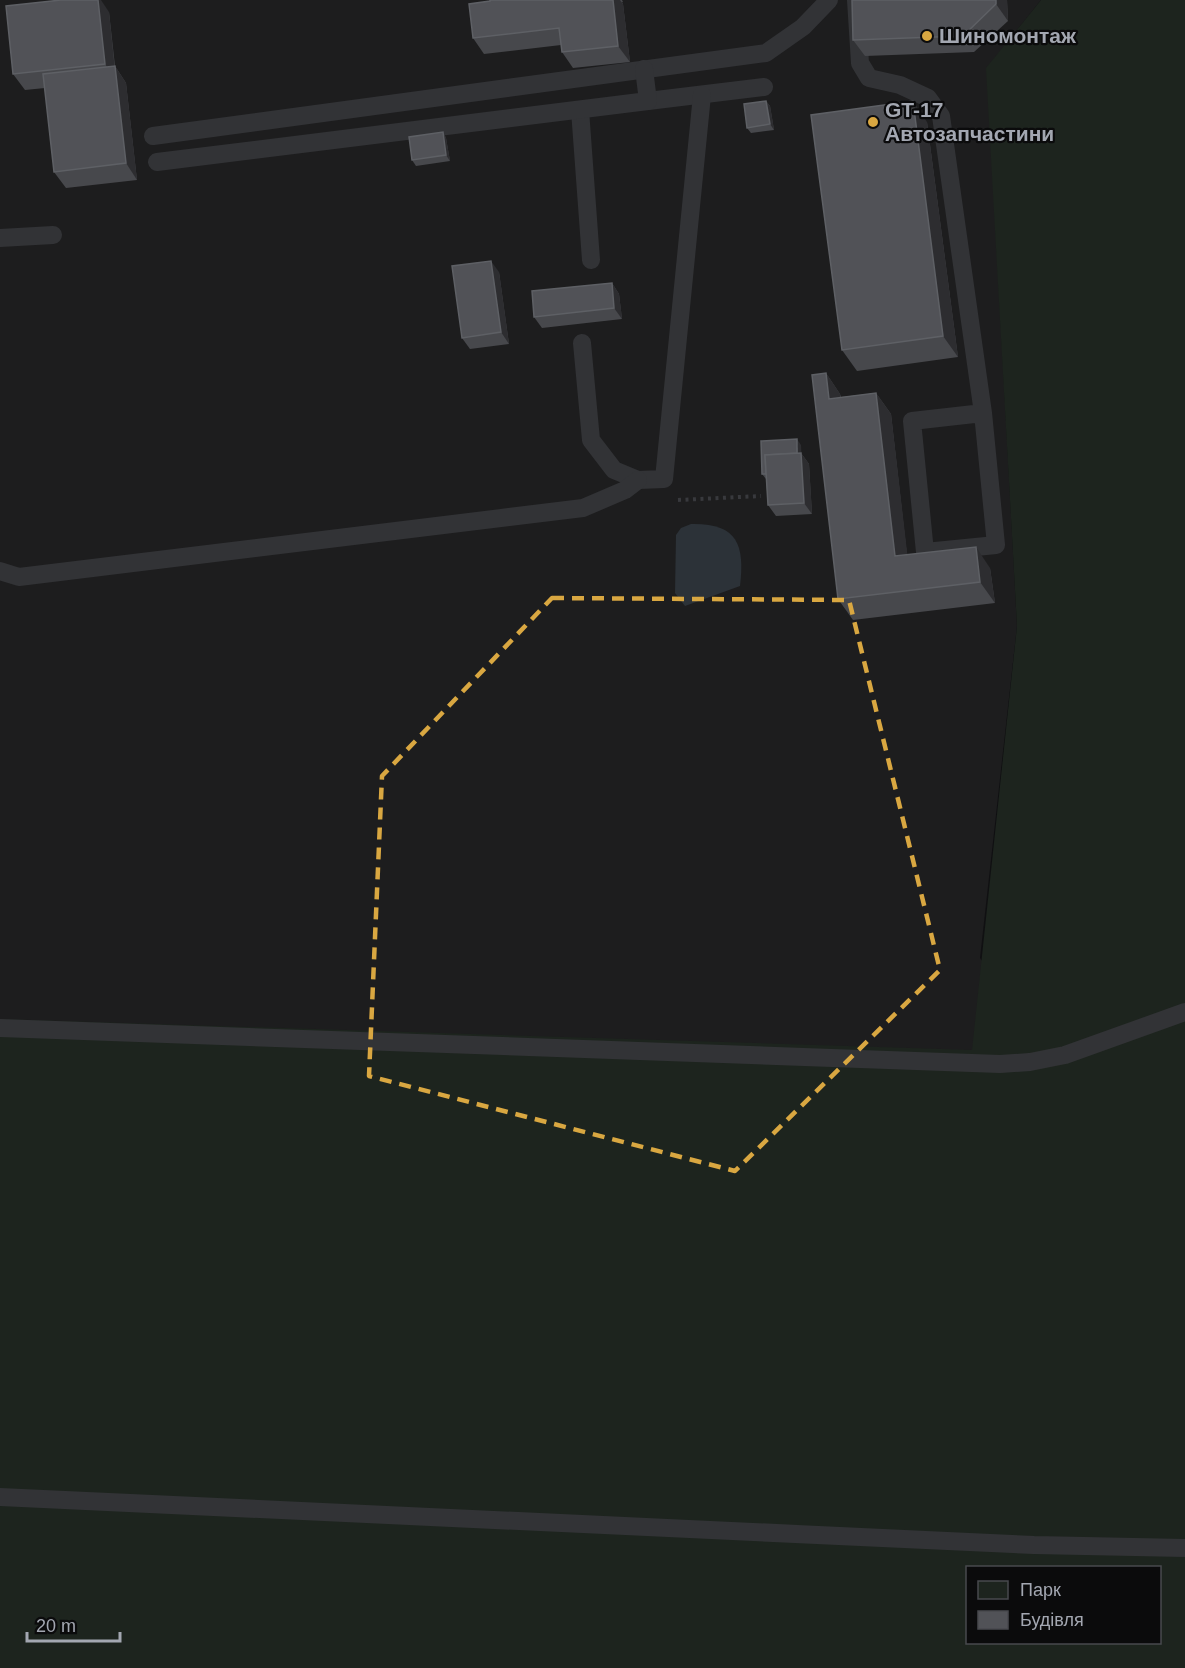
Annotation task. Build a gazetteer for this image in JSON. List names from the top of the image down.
{
  "places": ["Шиномонтаж", "GT-17 Автозапчастини"],
  "legend": ["Парк", "Будівля"],
  "scale_bar": "20 m"
}
